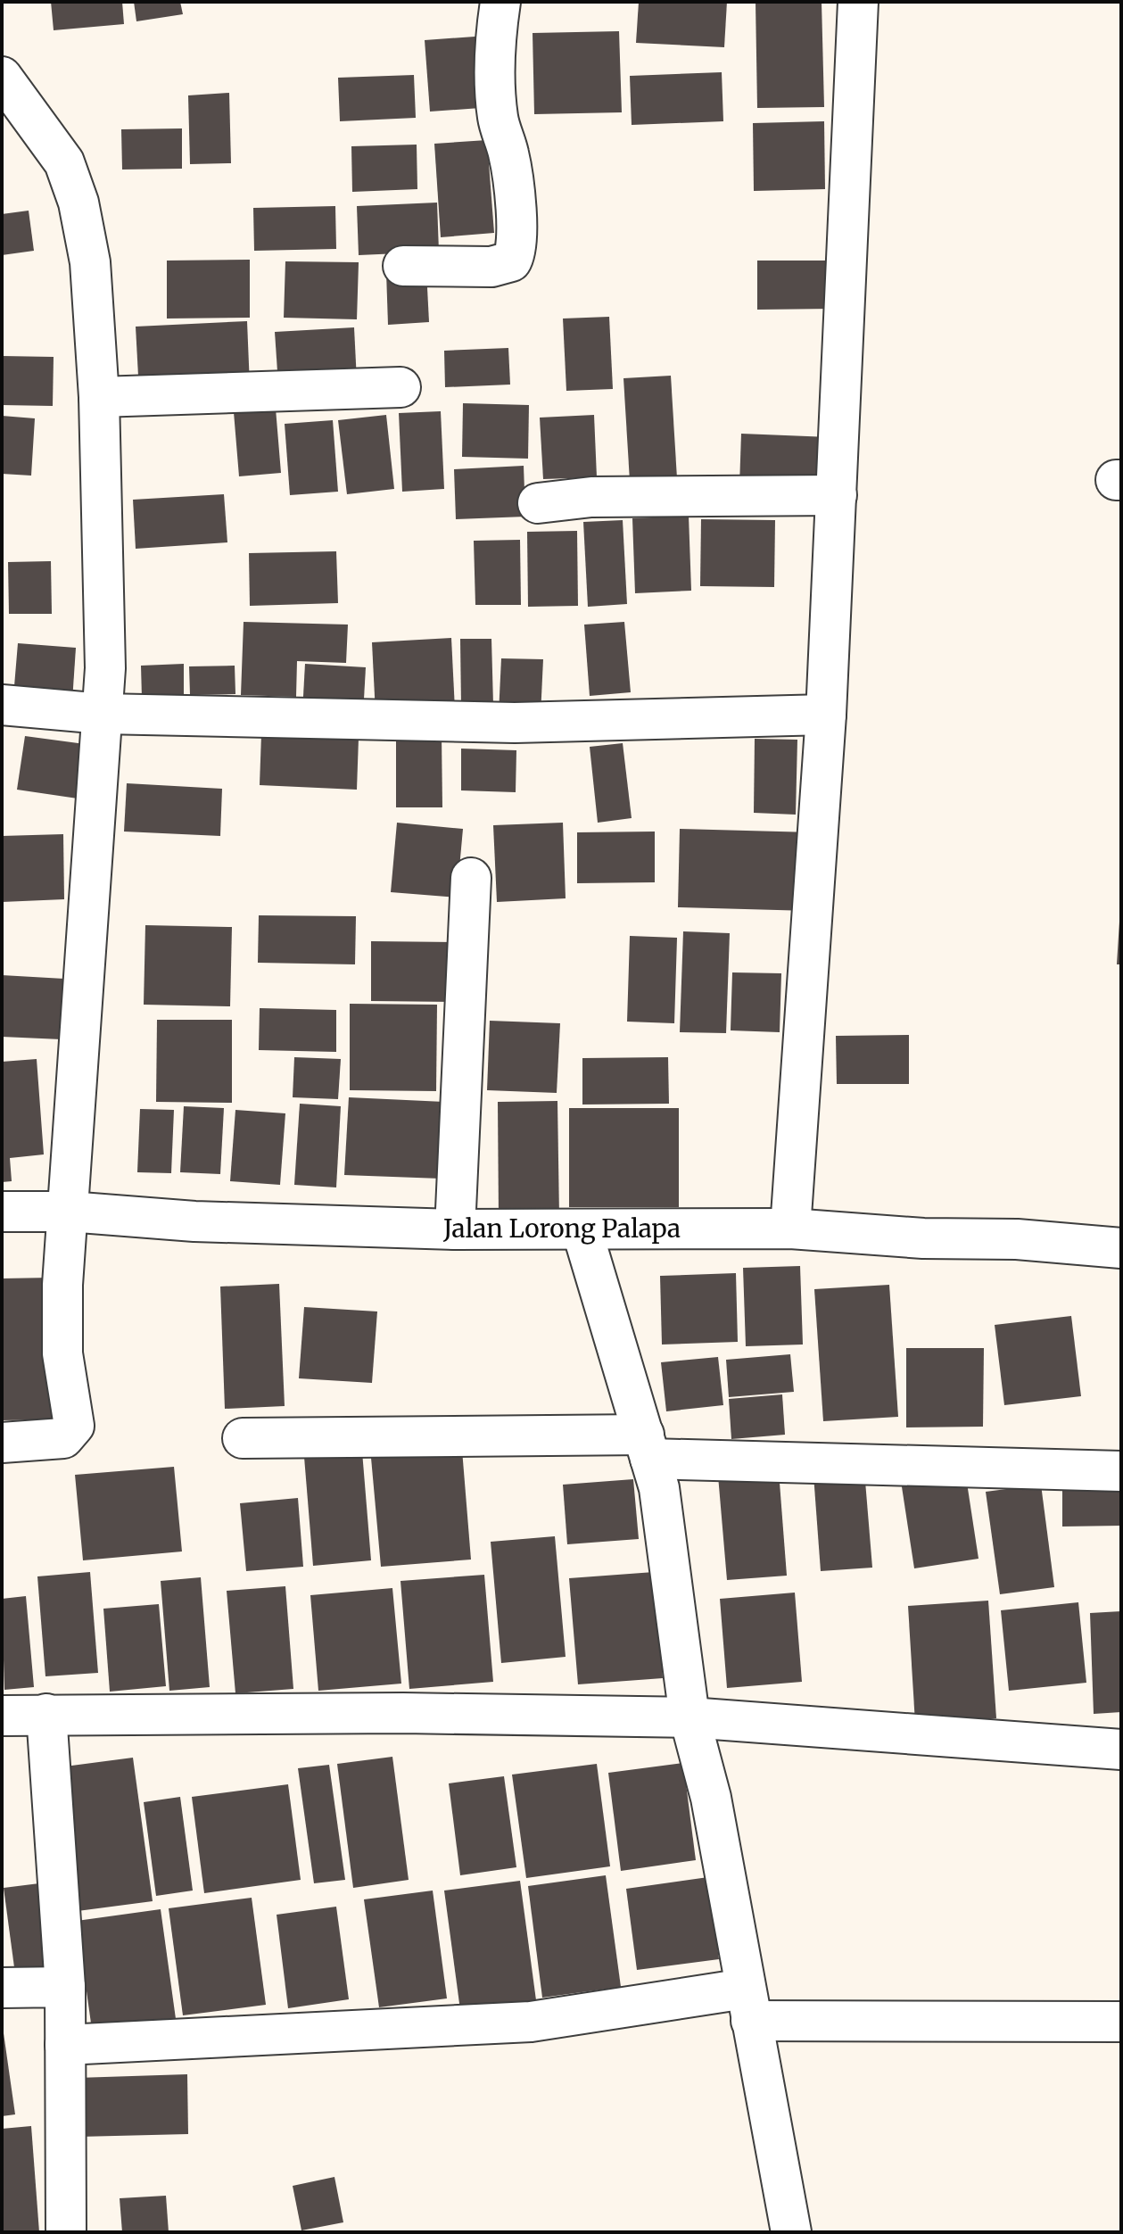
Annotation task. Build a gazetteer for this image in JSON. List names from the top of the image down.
{
  "streets": {
    "street": ["Jalan Lorong Palapa"]
  }
}
